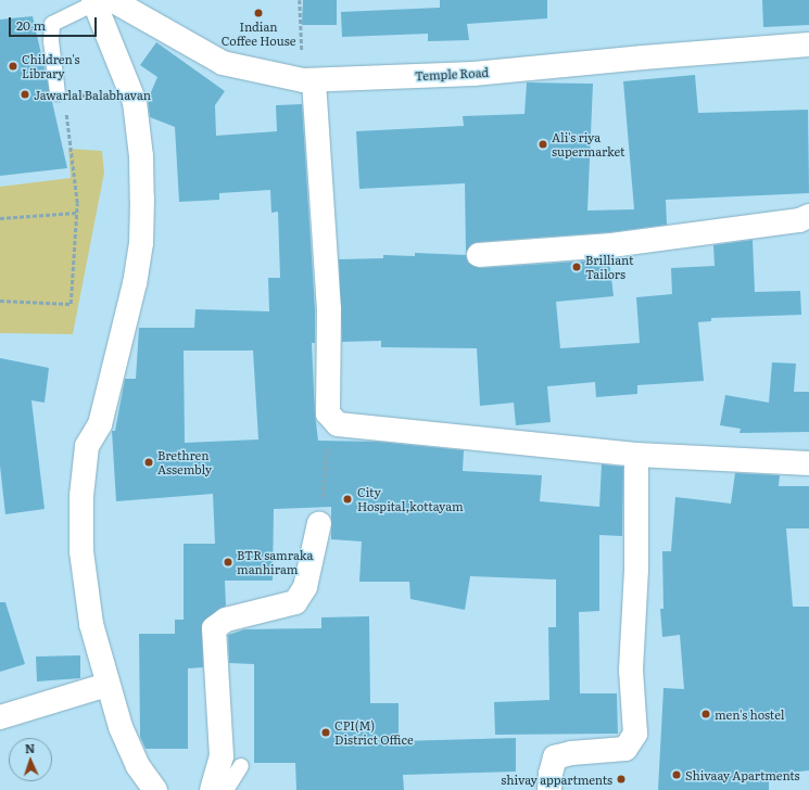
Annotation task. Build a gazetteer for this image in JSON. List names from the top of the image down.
{
  "streets": {
    "street": ["Temple Road"]
  },
  "places": [
    "Indian Coffee House",
    "Children's Library",
    "Jawarlal Balabhavan",
    "Ali's riya supermarket",
    "Brilliant Tailors",
    "Brethren Assembly",
    "City Hospital,kottayam",
    "BTR samraka manhiram",
    "men's hostel",
    "CPI(M) District Office",
    "Shivaay Apartments",
    "shivay appartments"
  ],
  "scale_bar": "20 m",
  "north": "top"
}
